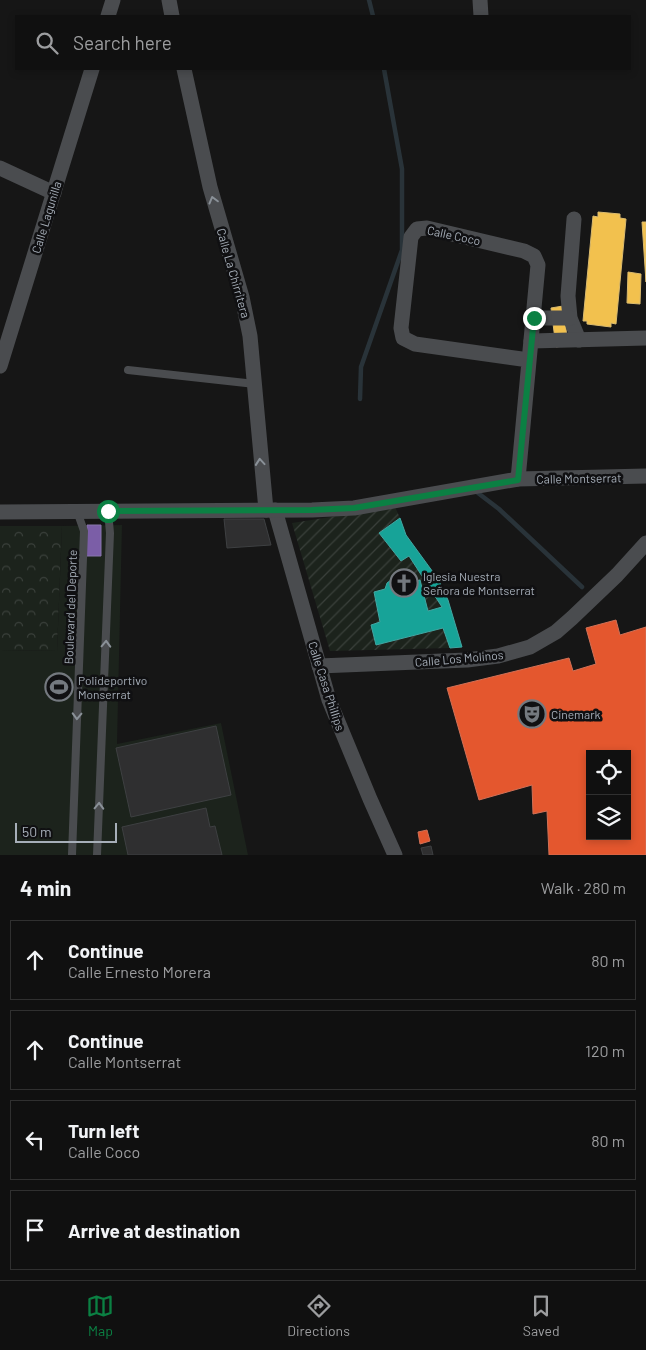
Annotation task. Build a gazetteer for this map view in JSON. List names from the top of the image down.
{
  "streets": {
    "street": [
      "Calle Lagunilla",
      "Calle Coco",
      "Calle La Chirritera",
      "Calle Montserrat",
      "Calle Los Molinos",
      "Calle Casa Phillips"
    ],
    "lane": ["Boulevard del Deporte"]
  },
  "crossings": [
    ["Calle Coco", "Calle Montserrat"],
    ["Calle La Chirritera", "Calle Montserrat"],
    ["Calle La Chirritera", "Calle Casa Phillips"],
    ["Calle Montserrat", "Boulevard del Deporte"],
    ["Calle Montserrat", "Calle Casa Phillips"],
    ["Calle Los Molinos", "Calle Casa Phillips"]
  ],
  "one_way": ["Calle La Chirritera"],
  "places": {
    "church": ["Iglesia Nuestra Señora de Montserrat"],
    "sports": ["Polideportivo Monserrat"],
    "theatre": ["Cinemark"]
  },
  "scale_bar": "50 m",
  "page": {
    "search": "Search here",
    "scale": "50 m",
    "heading": ["4 min", "Walk · 280 m"],
    "list": [
      ["Continue", "Calle Ernesto Morera", "80 m"],
      ["Continue", "Calle Montserrat", "120 m"],
      ["Turn left", "Calle Coco", "80 m"],
      "Arrive at destination"
    ],
    "nav": ["Map", "Directions", "Saved"]
  }
}
